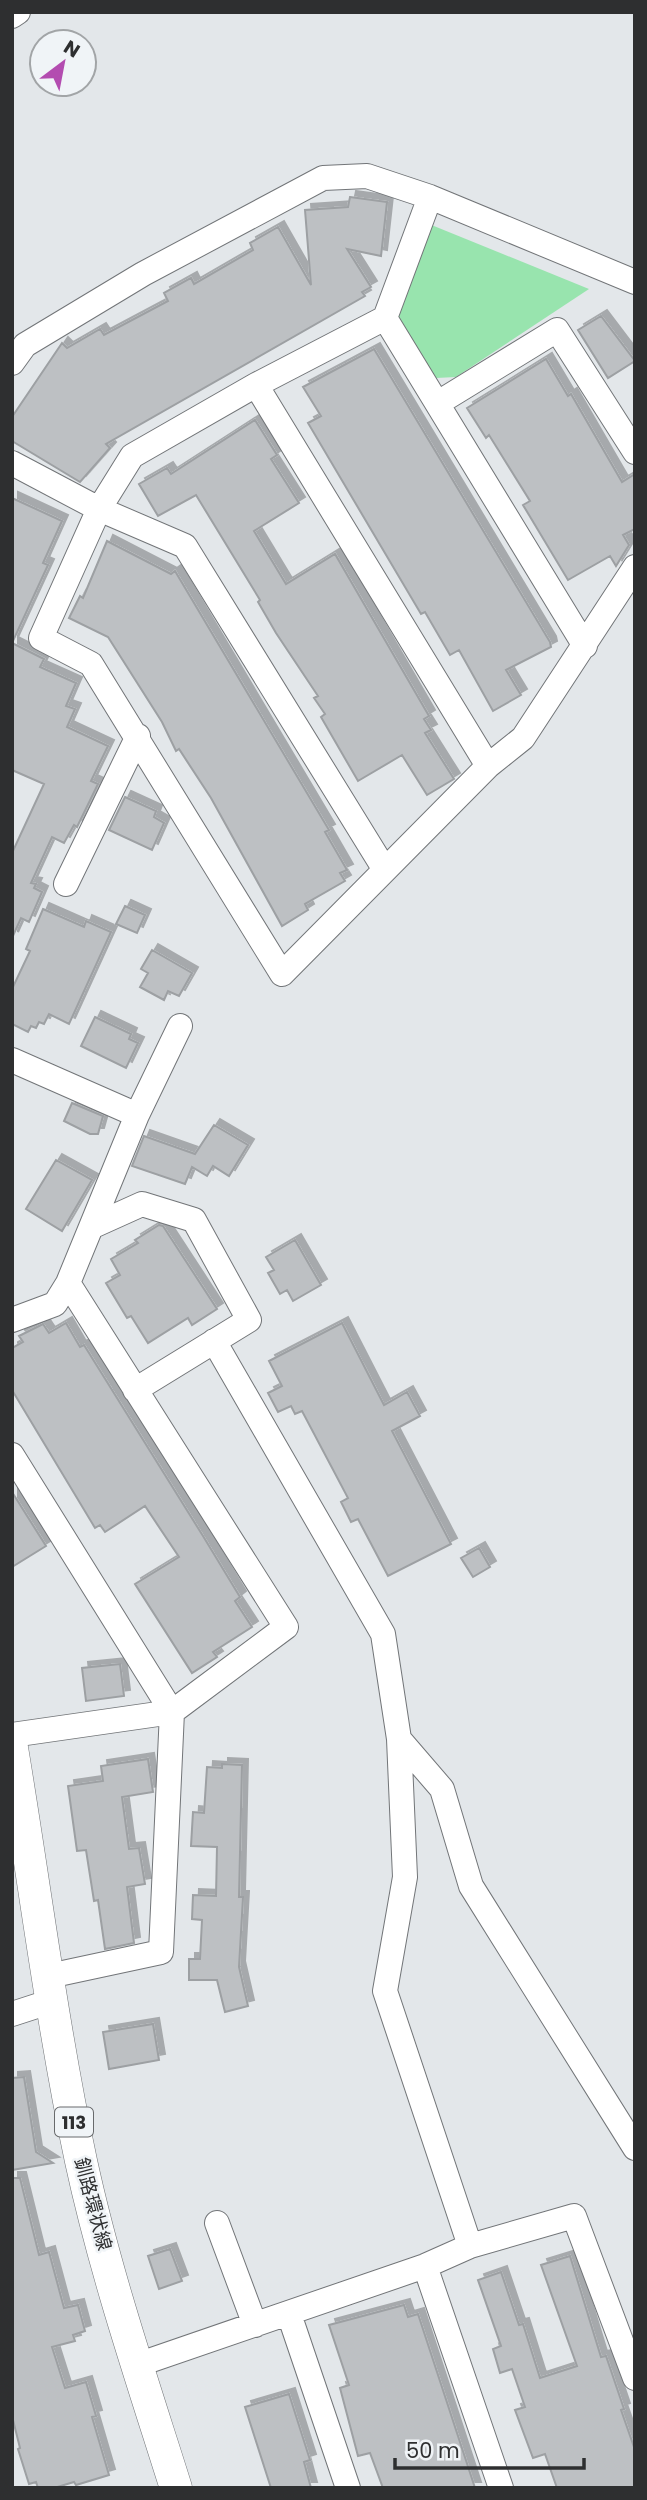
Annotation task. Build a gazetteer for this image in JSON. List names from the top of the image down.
{
  "streets": {
    "main road": ["113", "釧路環状線"]
  },
  "scale_bar": "50 m",
  "north": "top right"
}
